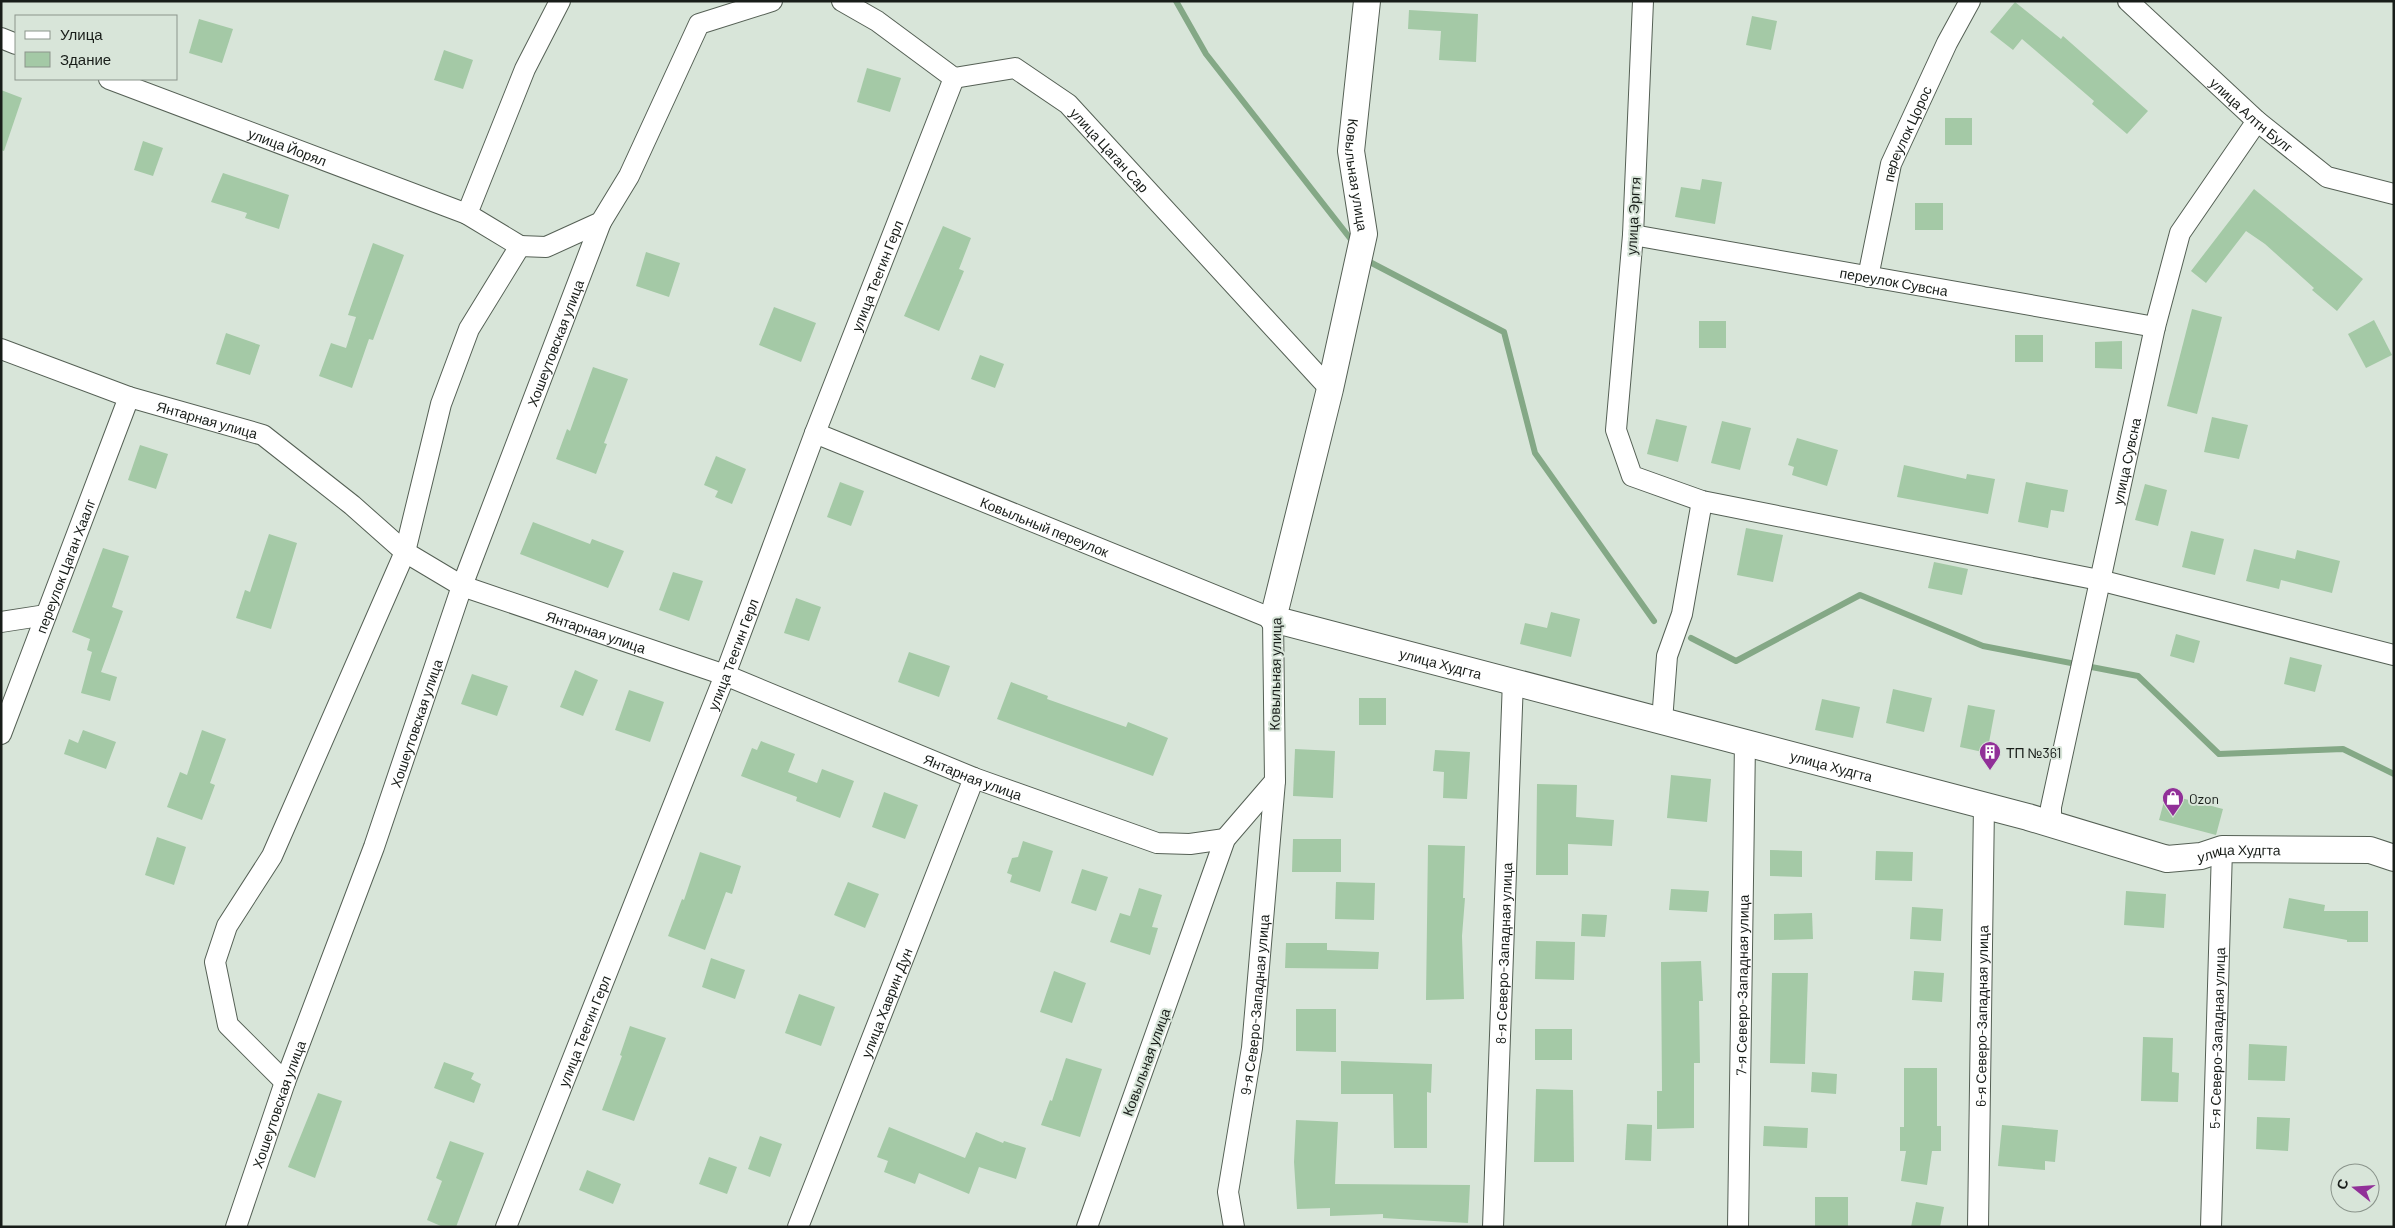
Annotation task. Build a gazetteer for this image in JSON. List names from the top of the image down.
{
  "streets": {
    "street": [
      "улица Алтн Булг",
      "переулок Цорос",
      "улица Йорял",
      "улица Цаган Сар",
      "Ковыльная улица",
      "улица Эргтя",
      "улица Теегин Герл",
      "переулок Сувсна",
      "Хошеутовская улица",
      "Янтарная улица",
      "улица Сувсна",
      "Ковыльный переулок",
      "переулок Цаган Хаалг",
      "улица Худгта",
      "8-я Северо-Западная улица",
      "7-я Северо-Западная улица",
      "улица Хаврин Дун",
      "9-я Северо-Западная улица",
      "6-я Северо-Западная улица",
      "5-я Северо-Западная улица"
    ]
  },
  "crossings": [
    ["улица Алтн Булг", "улица Сувсна"],
    ["переулок Цорос", "переулок Сувсна"],
    ["улица Цаган Сар", "Ковыльная улица"],
    ["улица Цаган Сар", "улица Теегин Герл"],
    ["Ковыльная улица", "Янтарная улица"],
    ["Ковыльная улица", "Ковыльный переулок"],
    ["Ковыльная улица", "улица Худгта"],
    ["Ковыльная улица", "9-я Северо-Западная улица"],
    ["улица Эргтя", "переулок Сувсна"],
    ["улица Теегин Герл", "Янтарная улица"],
    ["улица Теегин Герл", "Ковыльный переулок"],
    ["переулок Сувсна", "улица Сувсна"],
    ["Хошеутовская улица", "Янтарная улица"],
    ["Янтарная улица", "переулок Цаган Хаалг"],
    ["Янтарная улица", "улица Хаврин Дун"],
    ["улица Сувсна", "улица Худгта"],
    ["Ковыльный переулок", "улица Худгта"],
    ["улица Худгта", "8-я Северо-Западная улица"],
    ["улица Худгта", "7-я Северо-Западная улица"],
    ["улица Худгта", "6-я Северо-Западная улица"],
    ["улица Худгта", "5-я Северо-Западная улица"]
  ],
  "places": {
    "building": ["ТП №361"],
    "shop": ["Ozon"]
  },
  "legend": ["Улица", "Здание"],
  "north": "left"
}
